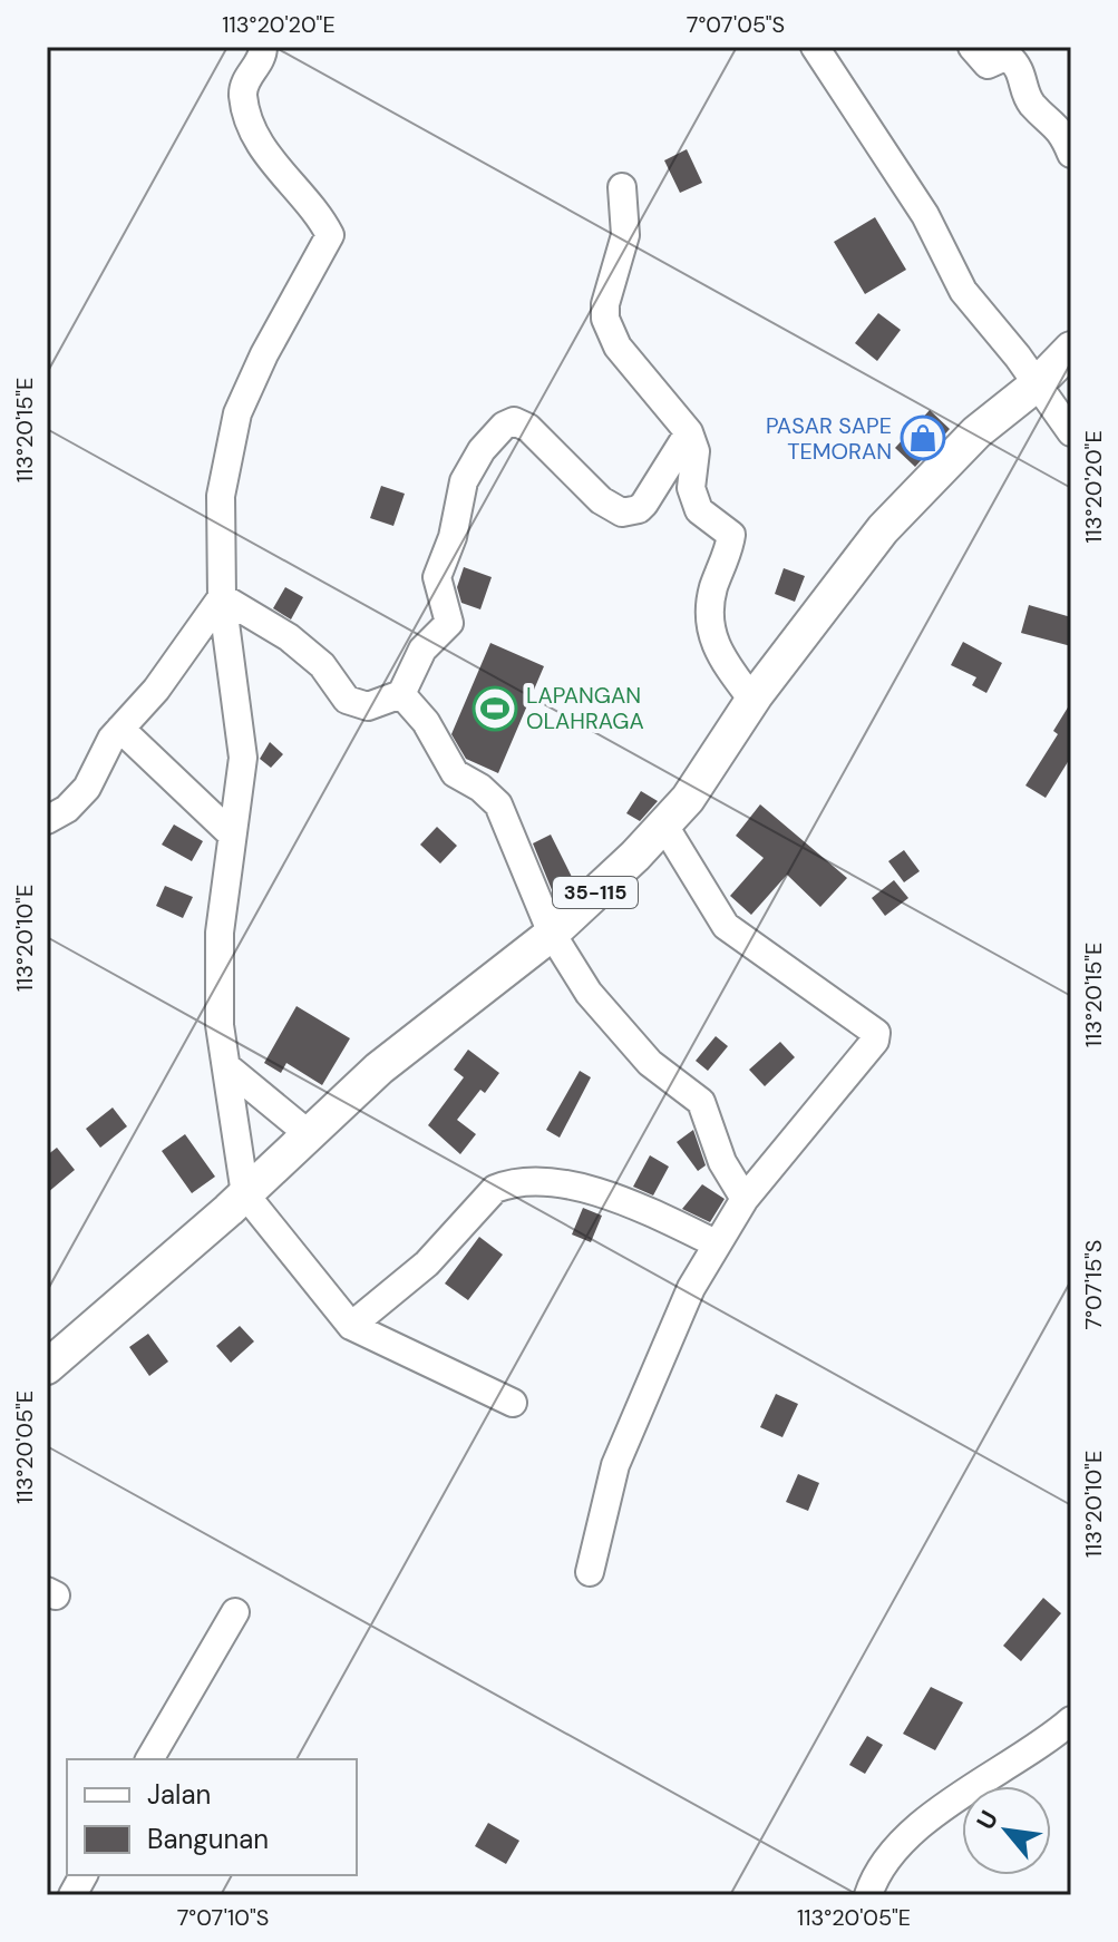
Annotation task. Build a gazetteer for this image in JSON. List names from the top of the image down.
{
  "streets": {
    "main road": ["35-115"]
  },
  "places": {
    "shop": ["PASAR SAPE TEMORAN"],
    "sports": ["LAPANGAN OLAHRAGA"]
  },
  "legend": ["Jalan", "Bangunan"],
  "north": "top left",
  "coordinates": [
    "113°20'20\"E",
    "7°07'05\"S",
    "113°20'15\"E",
    "113°20'10\"E",
    "7°07'15\"S",
    "113°20'05\"E",
    "7°07'10\"S"
  ]
}
